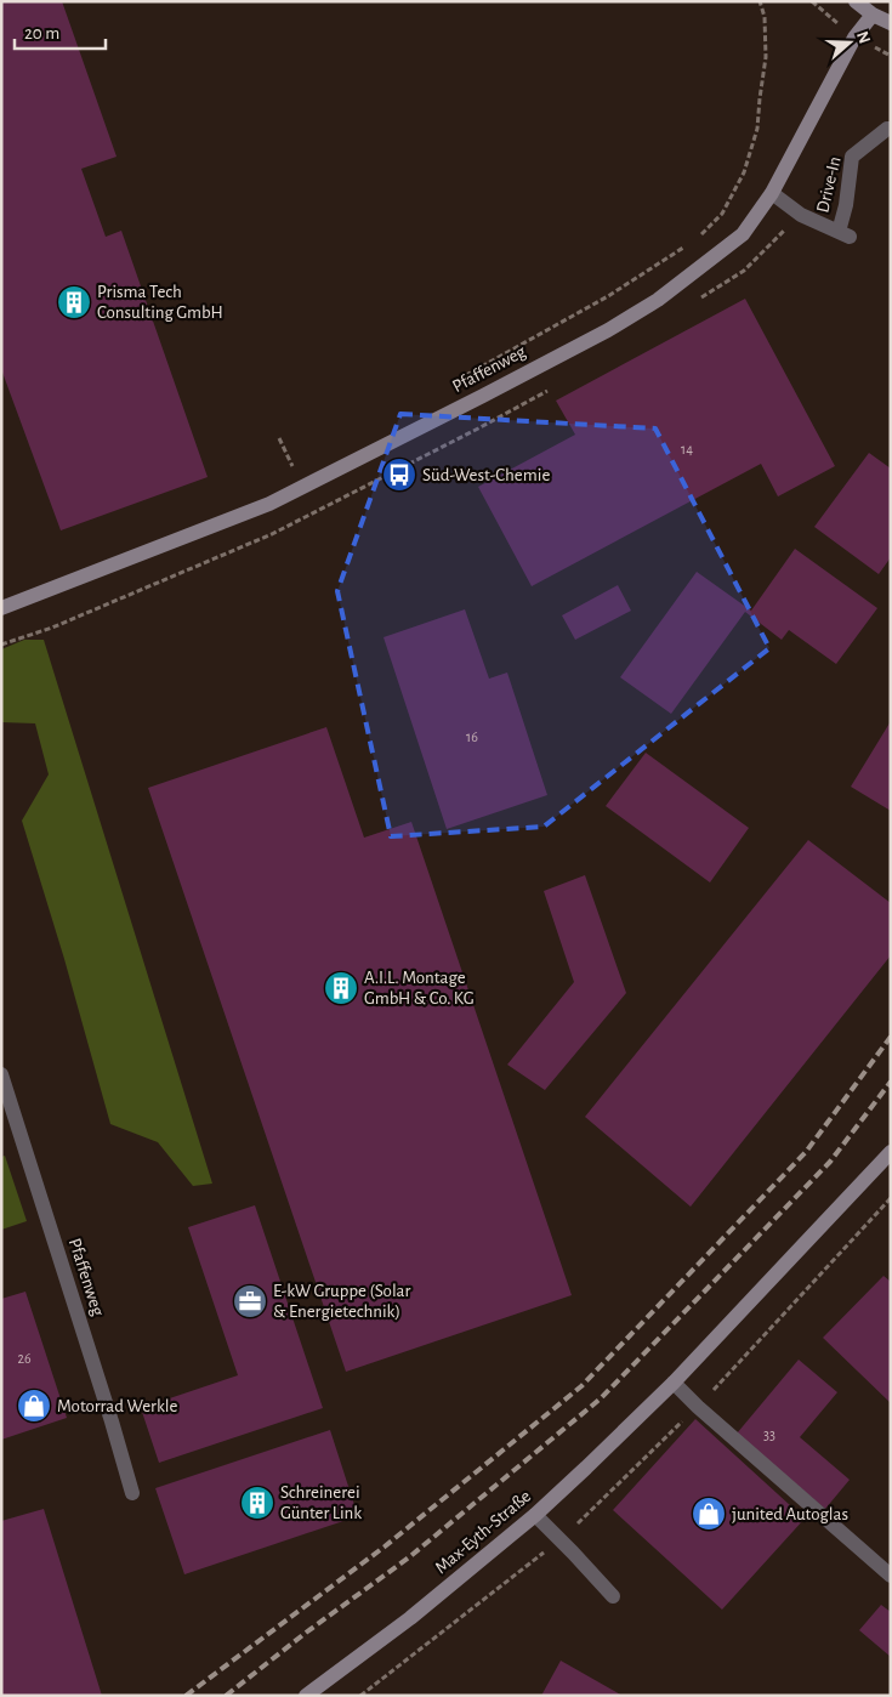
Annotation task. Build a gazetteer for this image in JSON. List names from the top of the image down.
{
  "streets": {
    "street": ["Drive-In", "Pfaffenweg", "Max-Eyth-Straße"]
  },
  "crossings": [
    ["Drive-In", "Pfaffenweg"]
  ],
  "places": {
    "building": ["Prisma Tech Consulting GmbH", "A.I.L. Montage GmbH & Co. KG", "Schreinerei Günter Link"],
    "bus stop": ["Süd-West-Chemie"],
    "office": ["E-kW Gruppe (Solar & Energietechnik)"],
    "shop": ["Motorrad Werkle", "junited Autoglas"]
  },
  "house_numbers": [
    "14",
    "16",
    "26",
    "33"
  ],
  "scale_bar": "20 m",
  "north": "right"
}
